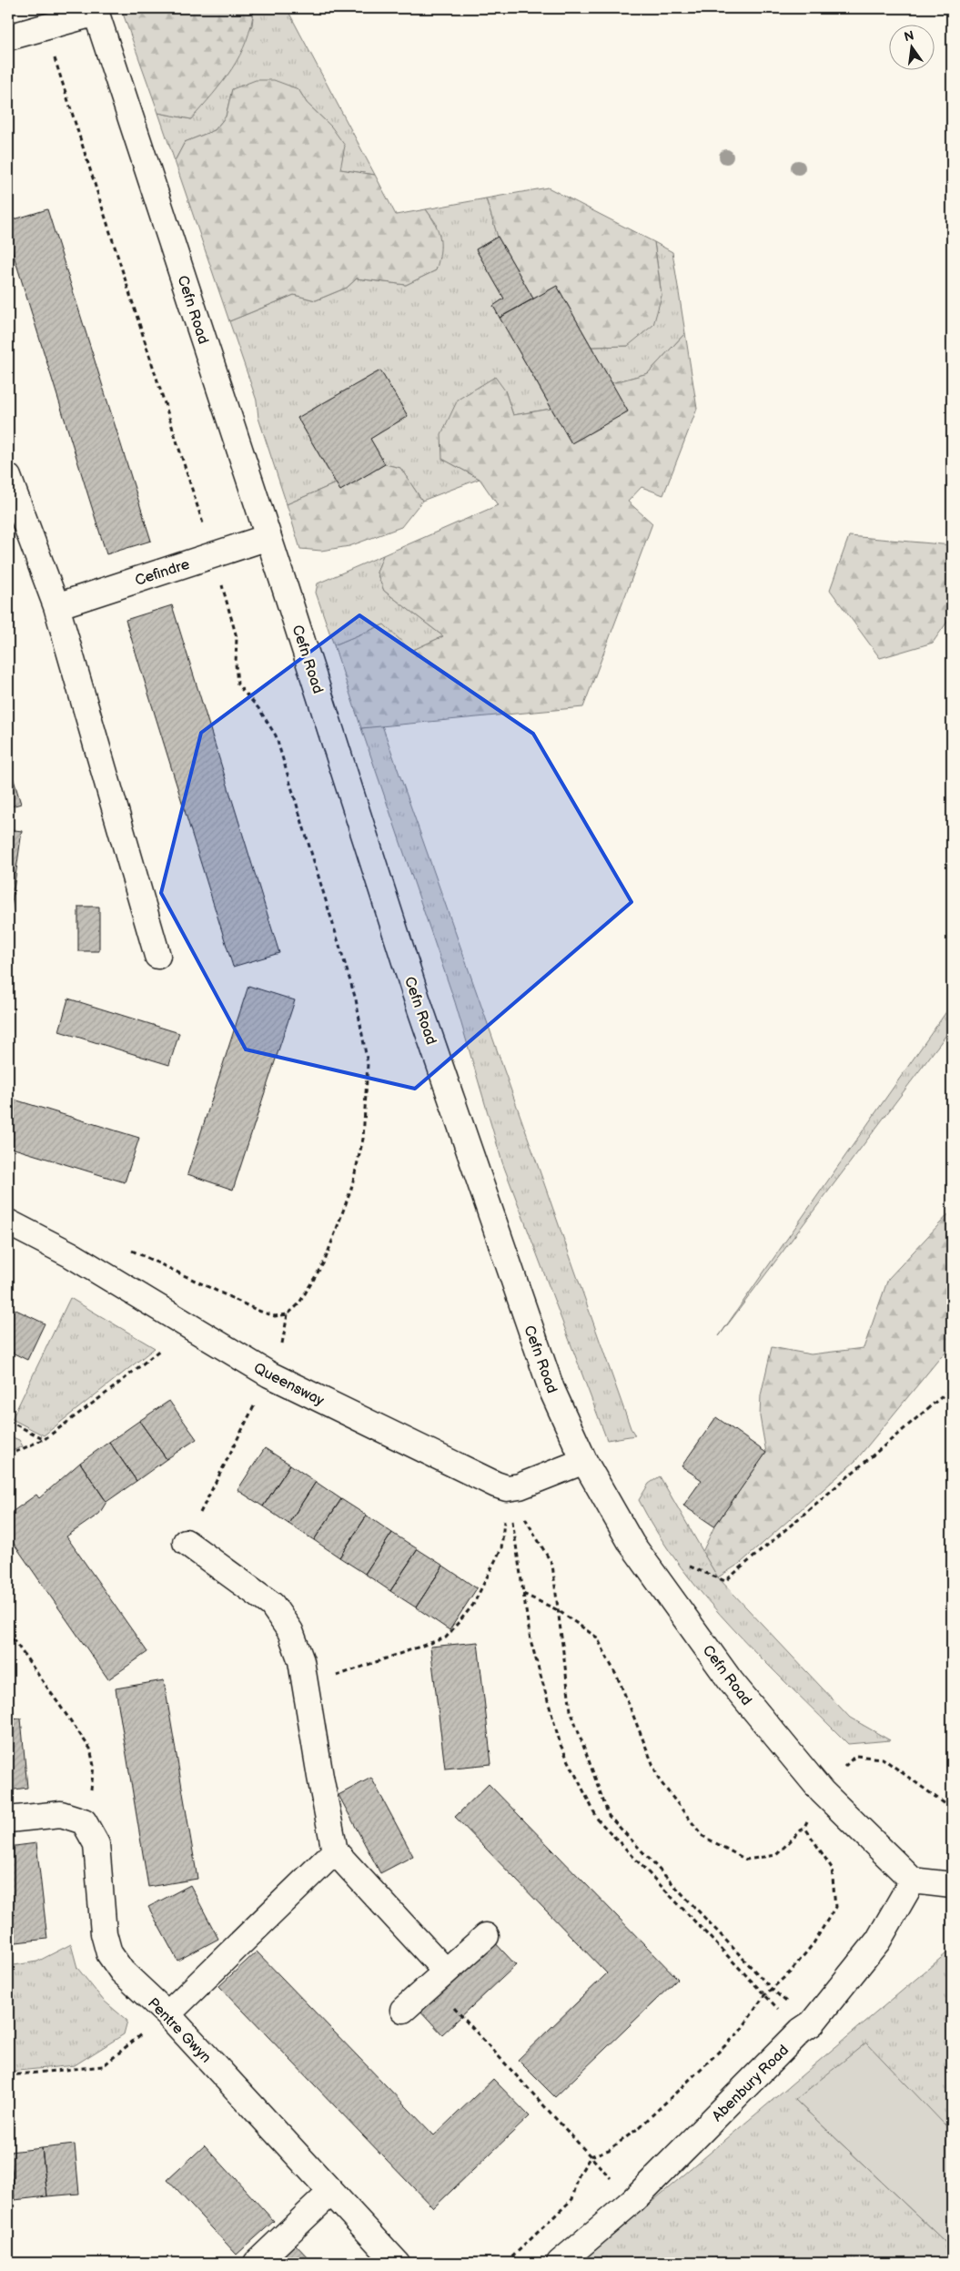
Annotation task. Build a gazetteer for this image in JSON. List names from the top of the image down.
{
  "streets": {
    "street": [
      "Cefn Road",
      "Cefindre",
      "Queensway",
      "Pentre Gwyn",
      "Abenbury Road"
    ]
  },
  "crossings": [
    ["Cefn Road", "Cefindre"],
    ["Cefn Road", "Abenbury Road"]
  ],
  "north": "top"
}
